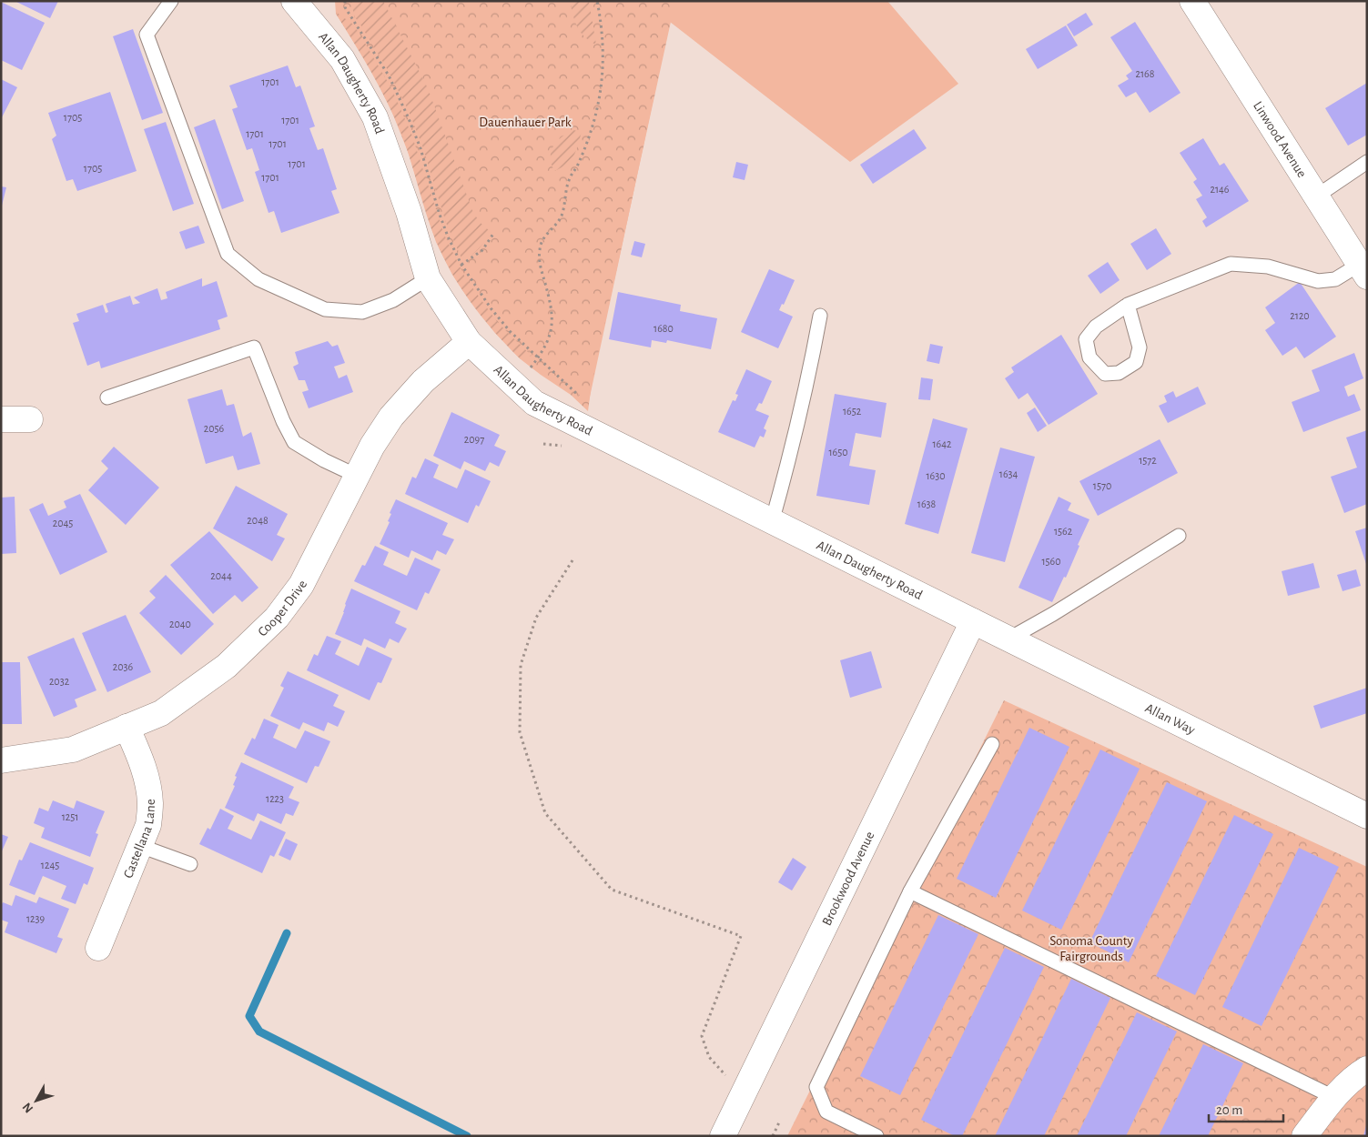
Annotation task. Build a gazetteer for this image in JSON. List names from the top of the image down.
{
  "streets": {
    "street": [
      "Allan Daugherty Road",
      "Linwood Avenue",
      "Cooper Drive",
      "Allan Way",
      "Castellana Lane",
      "Brookwood Avenue"
    ]
  },
  "crossings": [
    ["Allan Daugherty Road", "Cooper Drive"],
    ["Allan Daugherty Road", "Allan Way"],
    ["Allan Daugherty Road", "Brookwood Avenue"],
    ["Cooper Drive", "Castellana Lane"],
    ["Allan Way", "Brookwood Avenue"]
  ],
  "parks": ["Dauenhauer Park", "Sonoma County Fairgrounds"],
  "house_numbers": [
    "2168",
    "1701",
    "1705",
    "1701",
    "1701",
    "1701",
    "1701",
    "1705",
    "1701",
    "2146",
    "2120",
    "1680",
    "1652",
    "2056",
    "2097",
    "1642",
    "1650",
    "1572",
    "1634",
    "1630",
    "1570",
    "1638",
    "2048",
    "2045",
    "1562",
    "1560",
    "2044",
    "2040",
    "2036",
    "2032",
    "1223",
    "1251",
    "1245",
    "1239"
  ],
  "scale_bar": "20 m",
  "north": "bottom left"
}
